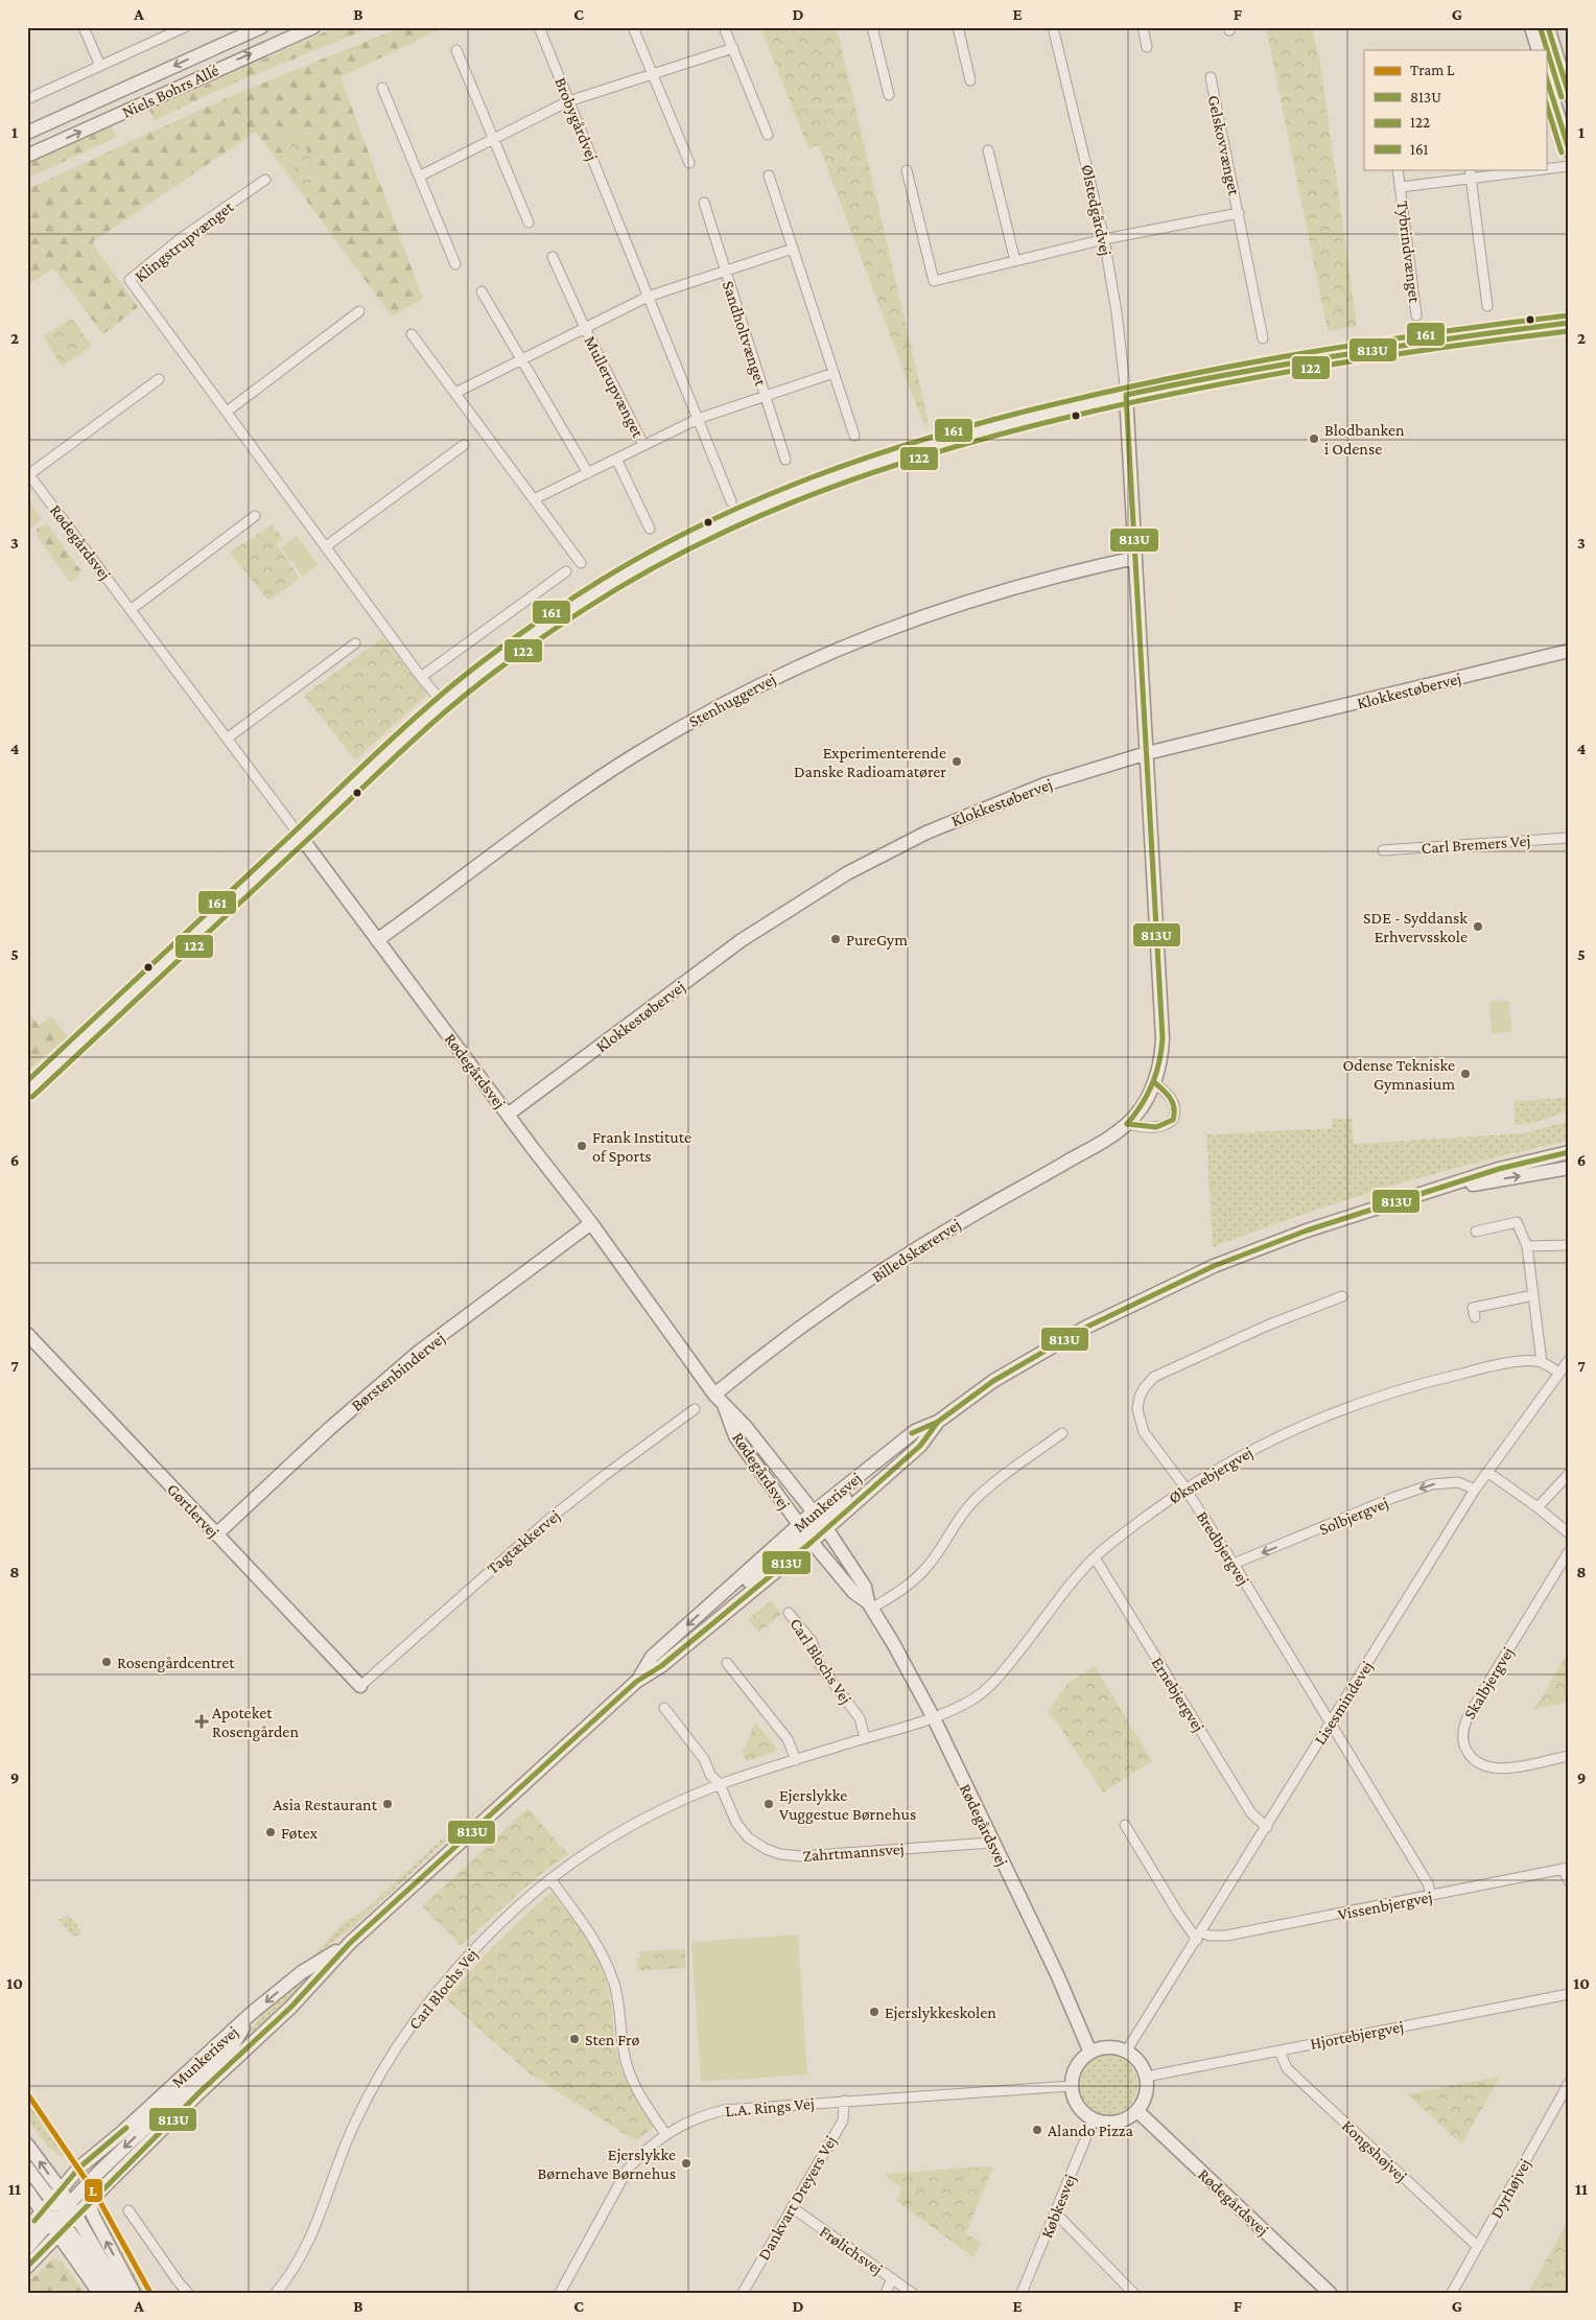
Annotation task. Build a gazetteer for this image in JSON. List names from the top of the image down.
{
  "streets": {
    "street": [
      "Niels Bohrs Allé",
      "Brobygårdvej",
      "Gelskovvænget",
      "Ølstedgårdvej",
      "Klingstrupvænget",
      "Tybrindvænget",
      "Sandholtvænget",
      "Mullerupvænget",
      "Rødegårdsvej",
      "Klokkestøbervej",
      "Stenhuggervej",
      "Carl Bremers Vej",
      "Billedskærervej",
      "Børstenbindervej",
      "Øksnebjergvej",
      "Munkerisvej",
      "Gørtlervej",
      "Solbjergvej",
      "Tagtækkervej",
      "Bredbjergvej",
      "Carl Blochs Vej",
      "Skalbjergvej",
      "Ernebjergvej",
      "Lisesmindevej",
      "Zahrtmannsvej",
      "Vissenbjergvej",
      "Hjortebjergvej",
      "L.A. Rings Vej",
      "Kongshøjvej",
      "Dyrhøjvej",
      "Dankvart Dreyers Vej",
      "Købkesvej",
      "Frølichsvej"
    ]
  },
  "crossings": [
    ["Brobygårdvej", "Sandholtvænget"],
    ["Brobygårdvej", "Mullerupvænget"],
    ["Gelskovvænget", "Ølstedgårdvej"],
    ["Ølstedgårdvej", "Billedskærervej"],
    ["Sandholtvænget", "Mullerupvænget"],
    ["Rødegårdsvej", "Klokkestøbervej"],
    ["Rødegårdsvej", "Stenhuggervej"],
    ["Rødegårdsvej", "Billedskærervej"],
    ["Rødegårdsvej", "Børstenbindervej"],
    ["Rødegårdsvej", "Øksnebjergvej"],
    ["Rødegårdsvej", "Munkerisvej"],
    ["Rødegårdsvej", "Carl Blochs Vej"],
    ["Rødegårdsvej", "Lisesmindevej"],
    ["Rødegårdsvej", "Zahrtmannsvej"],
    ["Rødegårdsvej", "Hjortebjergvej"],
    ["Rødegårdsvej", "L.A. Rings Vej"],
    ["Rødegårdsvej", "Købkesvej"],
    ["Klokkestøbervej", "Billedskærervej"],
    ["Stenhuggervej", "Billedskærervej"],
    ["Børstenbindervej", "Gørtlervej"],
    ["Øksnebjergvej", "Bredbjergvej"],
    ["Øksnebjergvej", "Carl Blochs Vej"],
    ["Øksnebjergvej", "Ernebjergvej"],
    ["Gørtlervej", "Tagtækkervej"],
    ["Solbjergvej", "Bredbjergvej"],
    ["Solbjergvej", "Lisesmindevej"],
    ["Bredbjergvej", "Lisesmindevej"],
    ["Bredbjergvej", "Vissenbjergvej"],
    ["Carl Blochs Vej", "Zahrtmannsvej"],
    ["Ernebjergvej", "Lisesmindevej"],
    ["Lisesmindevej", "Vissenbjergvej"],
    ["Lisesmindevej", "Hjortebjergvej"],
    ["Lisesmindevej", "L.A. Rings Vej"],
    ["Lisesmindevej", "Købkesvej"],
    ["Hjortebjergvej", "L.A. Rings Vej"],
    ["Hjortebjergvej", "Kongshøjvej"],
    ["Hjortebjergvej", "Købkesvej"],
    ["L.A. Rings Vej", "Dankvart Dreyers Vej"],
    ["L.A. Rings Vej", "Købkesvej"],
    ["Kongshøjvej", "Dyrhøjvej"],
    ["Dankvart Dreyers Vej", "Frølichsvej"]
  ],
  "one_way": ["Solbjergvej"],
  "places": {
    "other": [
      "Blodbanken i Odense",
      "Experimenterende Danske Radioamatører",
      "SDE - Syddansk Erhvervsskole",
      "PureGym",
      "Odense Tekniske Gymnasium",
      "Frank Institute of Sports",
      "Rosengårdcentret",
      "Asia Restaurant",
      "Ejerslykke Vuggestue Børnehus",
      "Føtex",
      "Ejerslykkeskolen",
      "Sten Frø",
      "Alando Pizza",
      "Ejerslykke Børnehave Børnehus"
    ],
    "health": ["Apoteket Rosengården"]
  },
  "lines": [
    "transit line 813U",
    "transit line 122",
    "transit line 161",
    "tram line L"
  ],
  "legend": [
    "Tram L",
    "813U",
    "122",
    "161"
  ],
  "grid": {
    "columns": [
      "A",
      "B",
      "C",
      "D",
      "E",
      "F",
      "G"
    ],
    "rows": [
      "1",
      "2",
      "3",
      "4",
      "5",
      "6",
      "7",
      "8",
      "9",
      "10",
      "11"
    ]
  }
}
